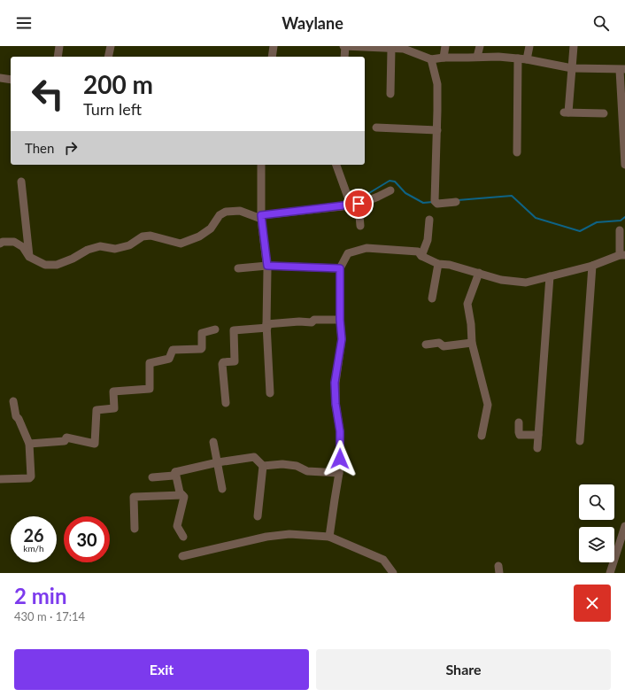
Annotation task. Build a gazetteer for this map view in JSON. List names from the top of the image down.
{
  "page": {
    "header": "Waylane",
    "turn": ["200 m", "Turn left"],
    "then": "Then",
    "speed": "26 km/h",
    "limit": "30",
    "heading": ["2 min", "430 m · 17:14"],
    "buttons": ["Exit", "Share"]
  }
}
